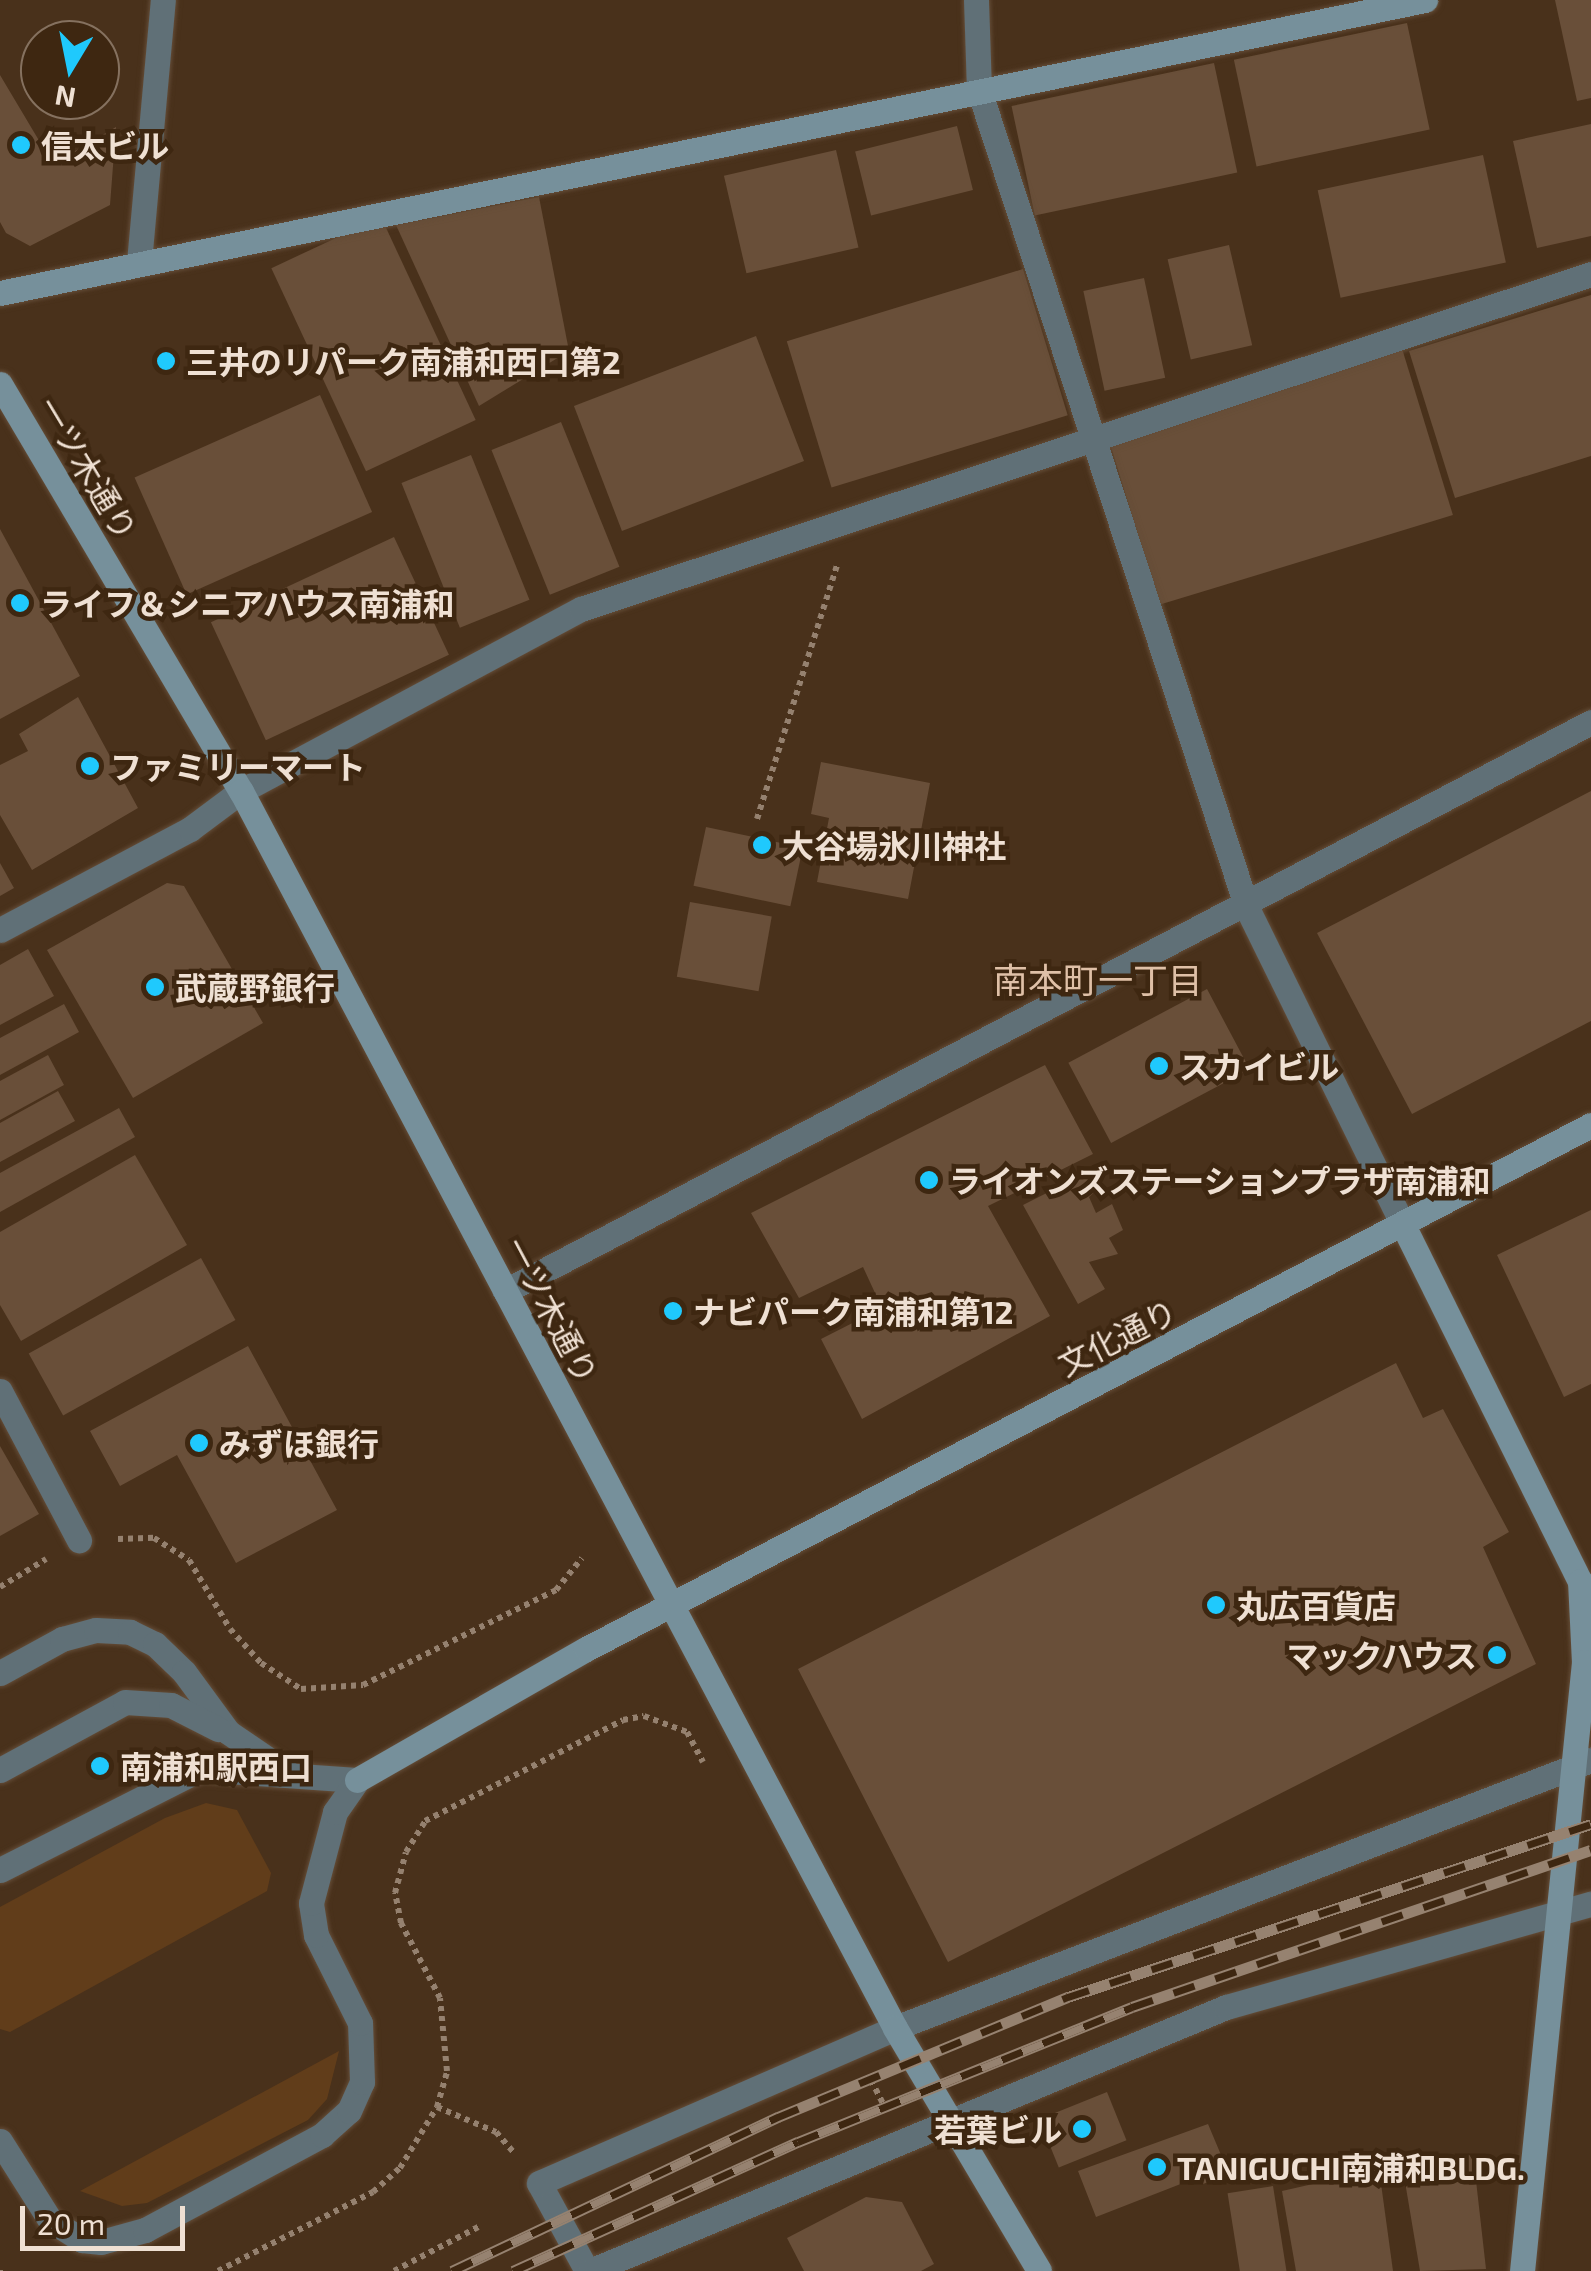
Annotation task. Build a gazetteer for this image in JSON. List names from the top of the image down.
{
  "streets": {
    "street": ["一ツ木通り", "文化通り"]
  },
  "crossings": [
    ["一ツ木通り", "文化通り"]
  ],
  "districts": ["南本町一丁目"],
  "places": [
    "信太ビル",
    "三井のリパーク南浦和西口第2",
    "ライフ＆シニアハウス南浦和",
    "ファミリーマート",
    "大谷場氷川神社",
    "武蔵野銀行",
    "スカイビル",
    "ライオンズステーションプラザ南浦和",
    "ナビパーク南浦和第12",
    "みずほ銀行",
    "丸広百貨店",
    "マックハウス",
    "南浦和駅西口",
    "若葉ビル",
    "TANIGUCHI南浦和BLDG."
  ],
  "scale_bar": "20 m",
  "north": "bottom"
}
